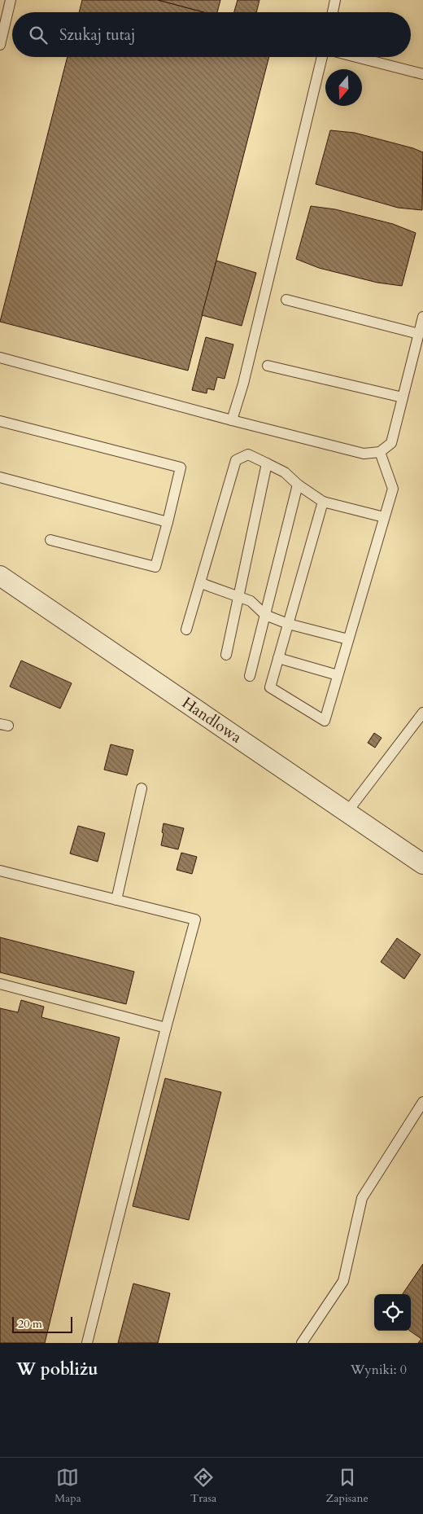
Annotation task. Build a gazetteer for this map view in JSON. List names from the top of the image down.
{
  "streets": {
    "street": ["Handlowa"]
  },
  "scale_bar": "20 m",
  "north": "bottom",
  "page": {
    "search": "Szukaj tutaj",
    "scale": "20 m",
    "heading": ["W pobliżu", "Wyniki: 0"],
    "nav": ["Mapa", "Trasa", "Zapisane"]
  }
}
